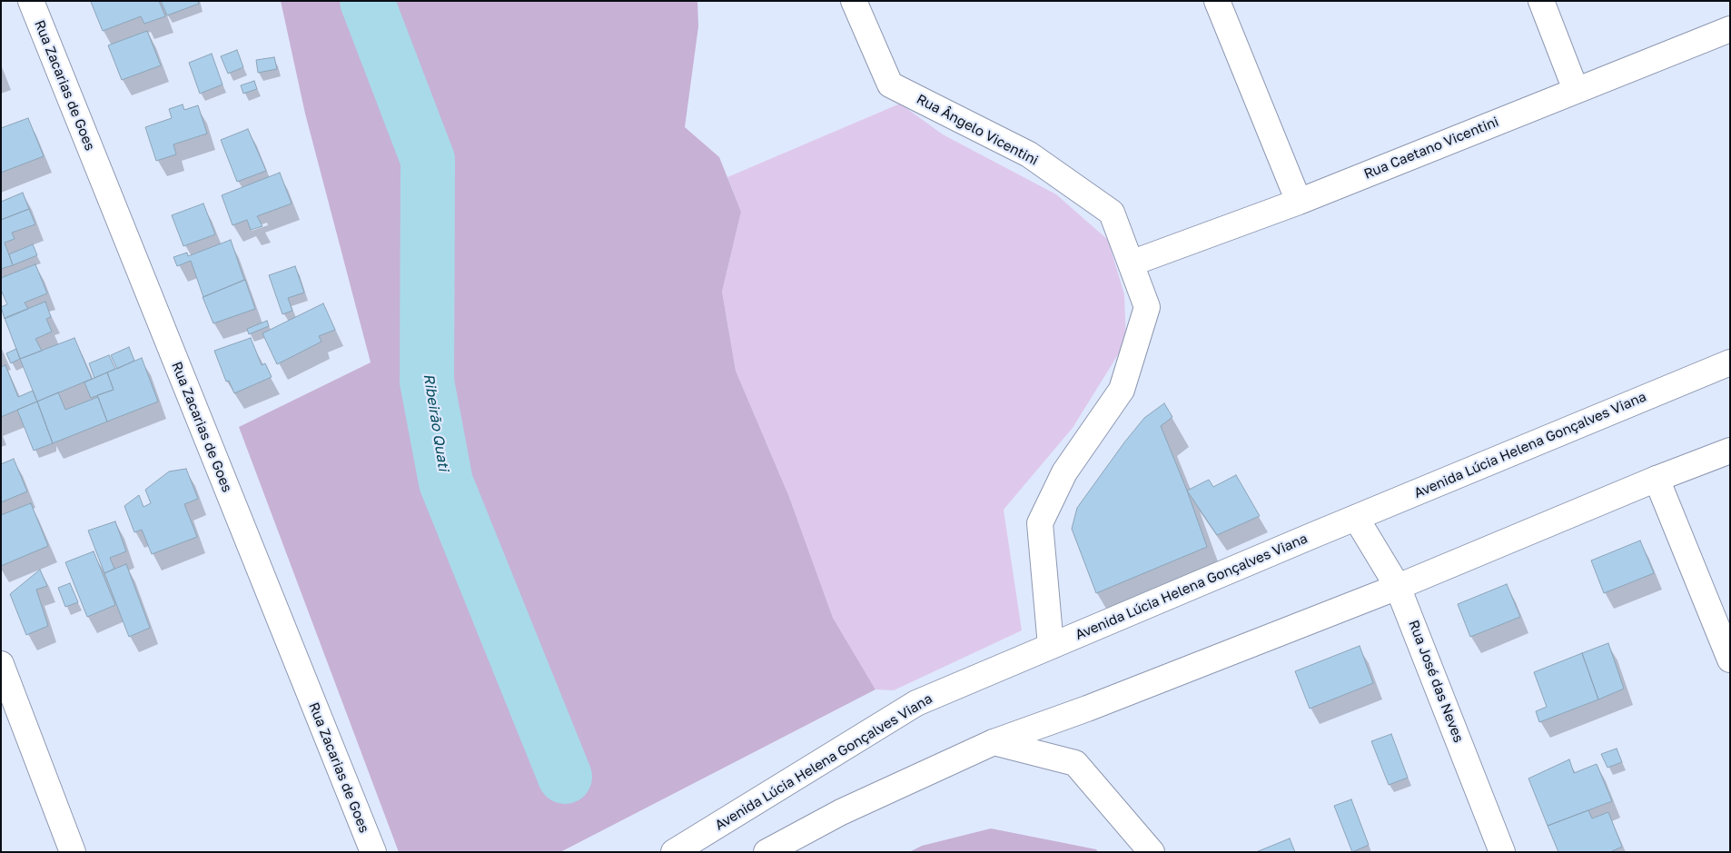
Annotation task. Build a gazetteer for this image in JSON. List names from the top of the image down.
{
  "streets": {
    "street": [
      "Rua Zacarias de Goes",
      "Rua Ângelo Vicentini",
      "Rua Caetano Vicentini",
      "Avenida Lúcia Helena Gonçalves Viana",
      "Rua José das Neves"
    ]
  },
  "crossings": [
    ["Rua Ângelo Vicentini", "Rua Caetano Vicentini"],
    ["Rua Ângelo Vicentini", "Avenida Lúcia Helena Gonçalves Viana"],
    ["Avenida Lúcia Helena Gonçalves Viana", "Rua José das Neves"]
  ],
  "water": ["Ribeirão Quati"]
}
